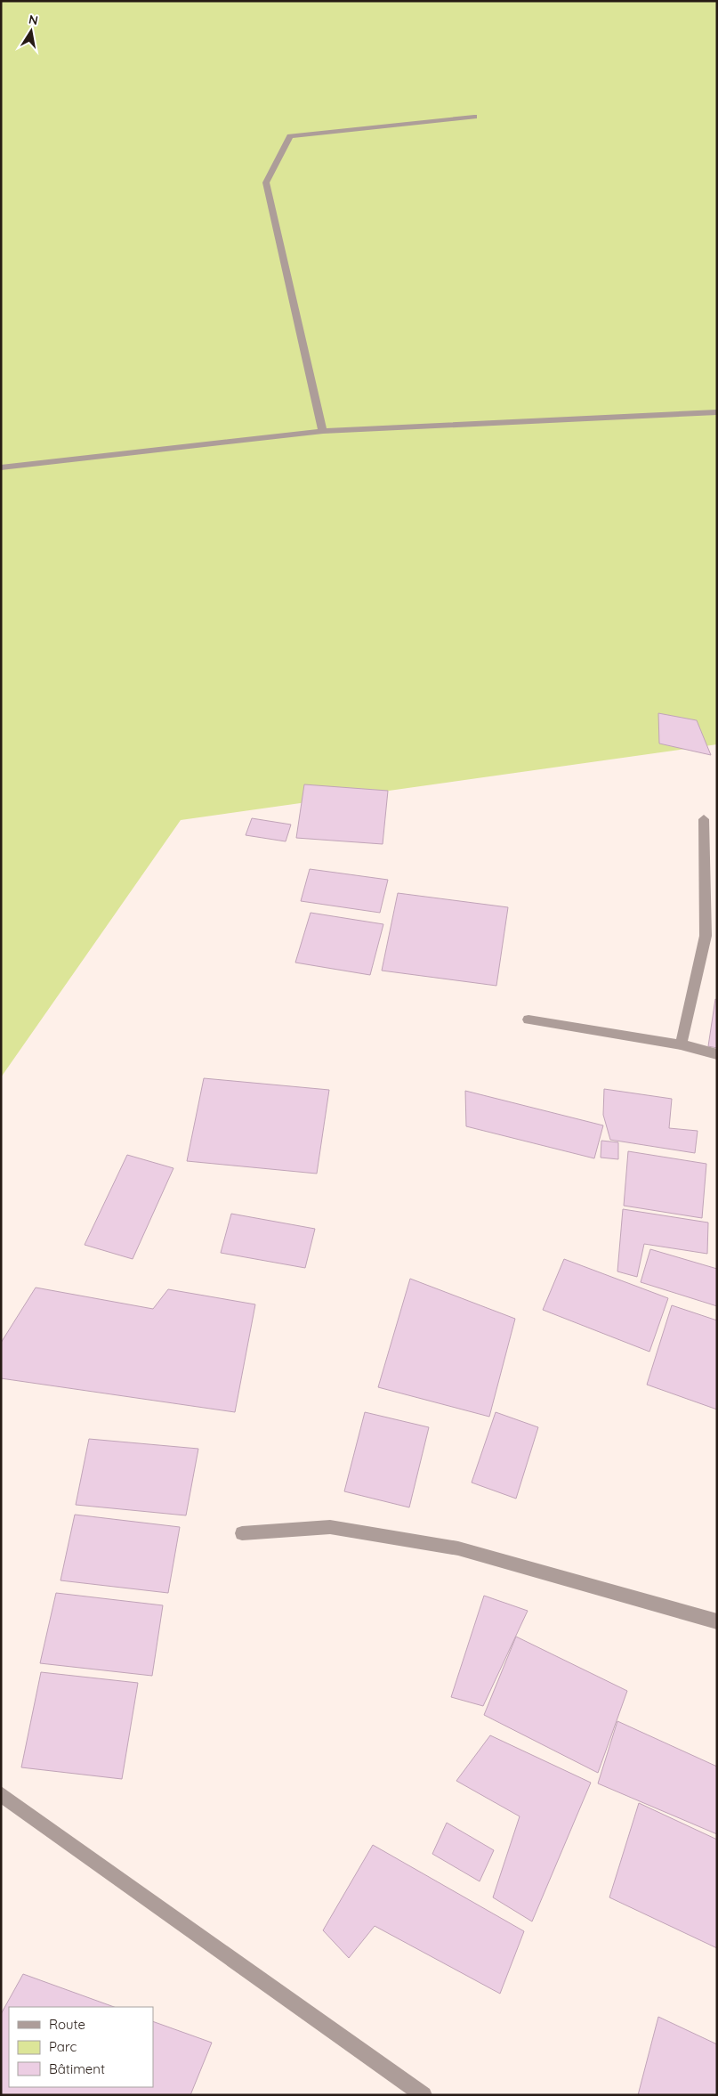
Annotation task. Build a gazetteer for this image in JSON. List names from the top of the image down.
{
  "legend": ["Route", "Parc", "Bâtiment"],
  "north": "top"
}
